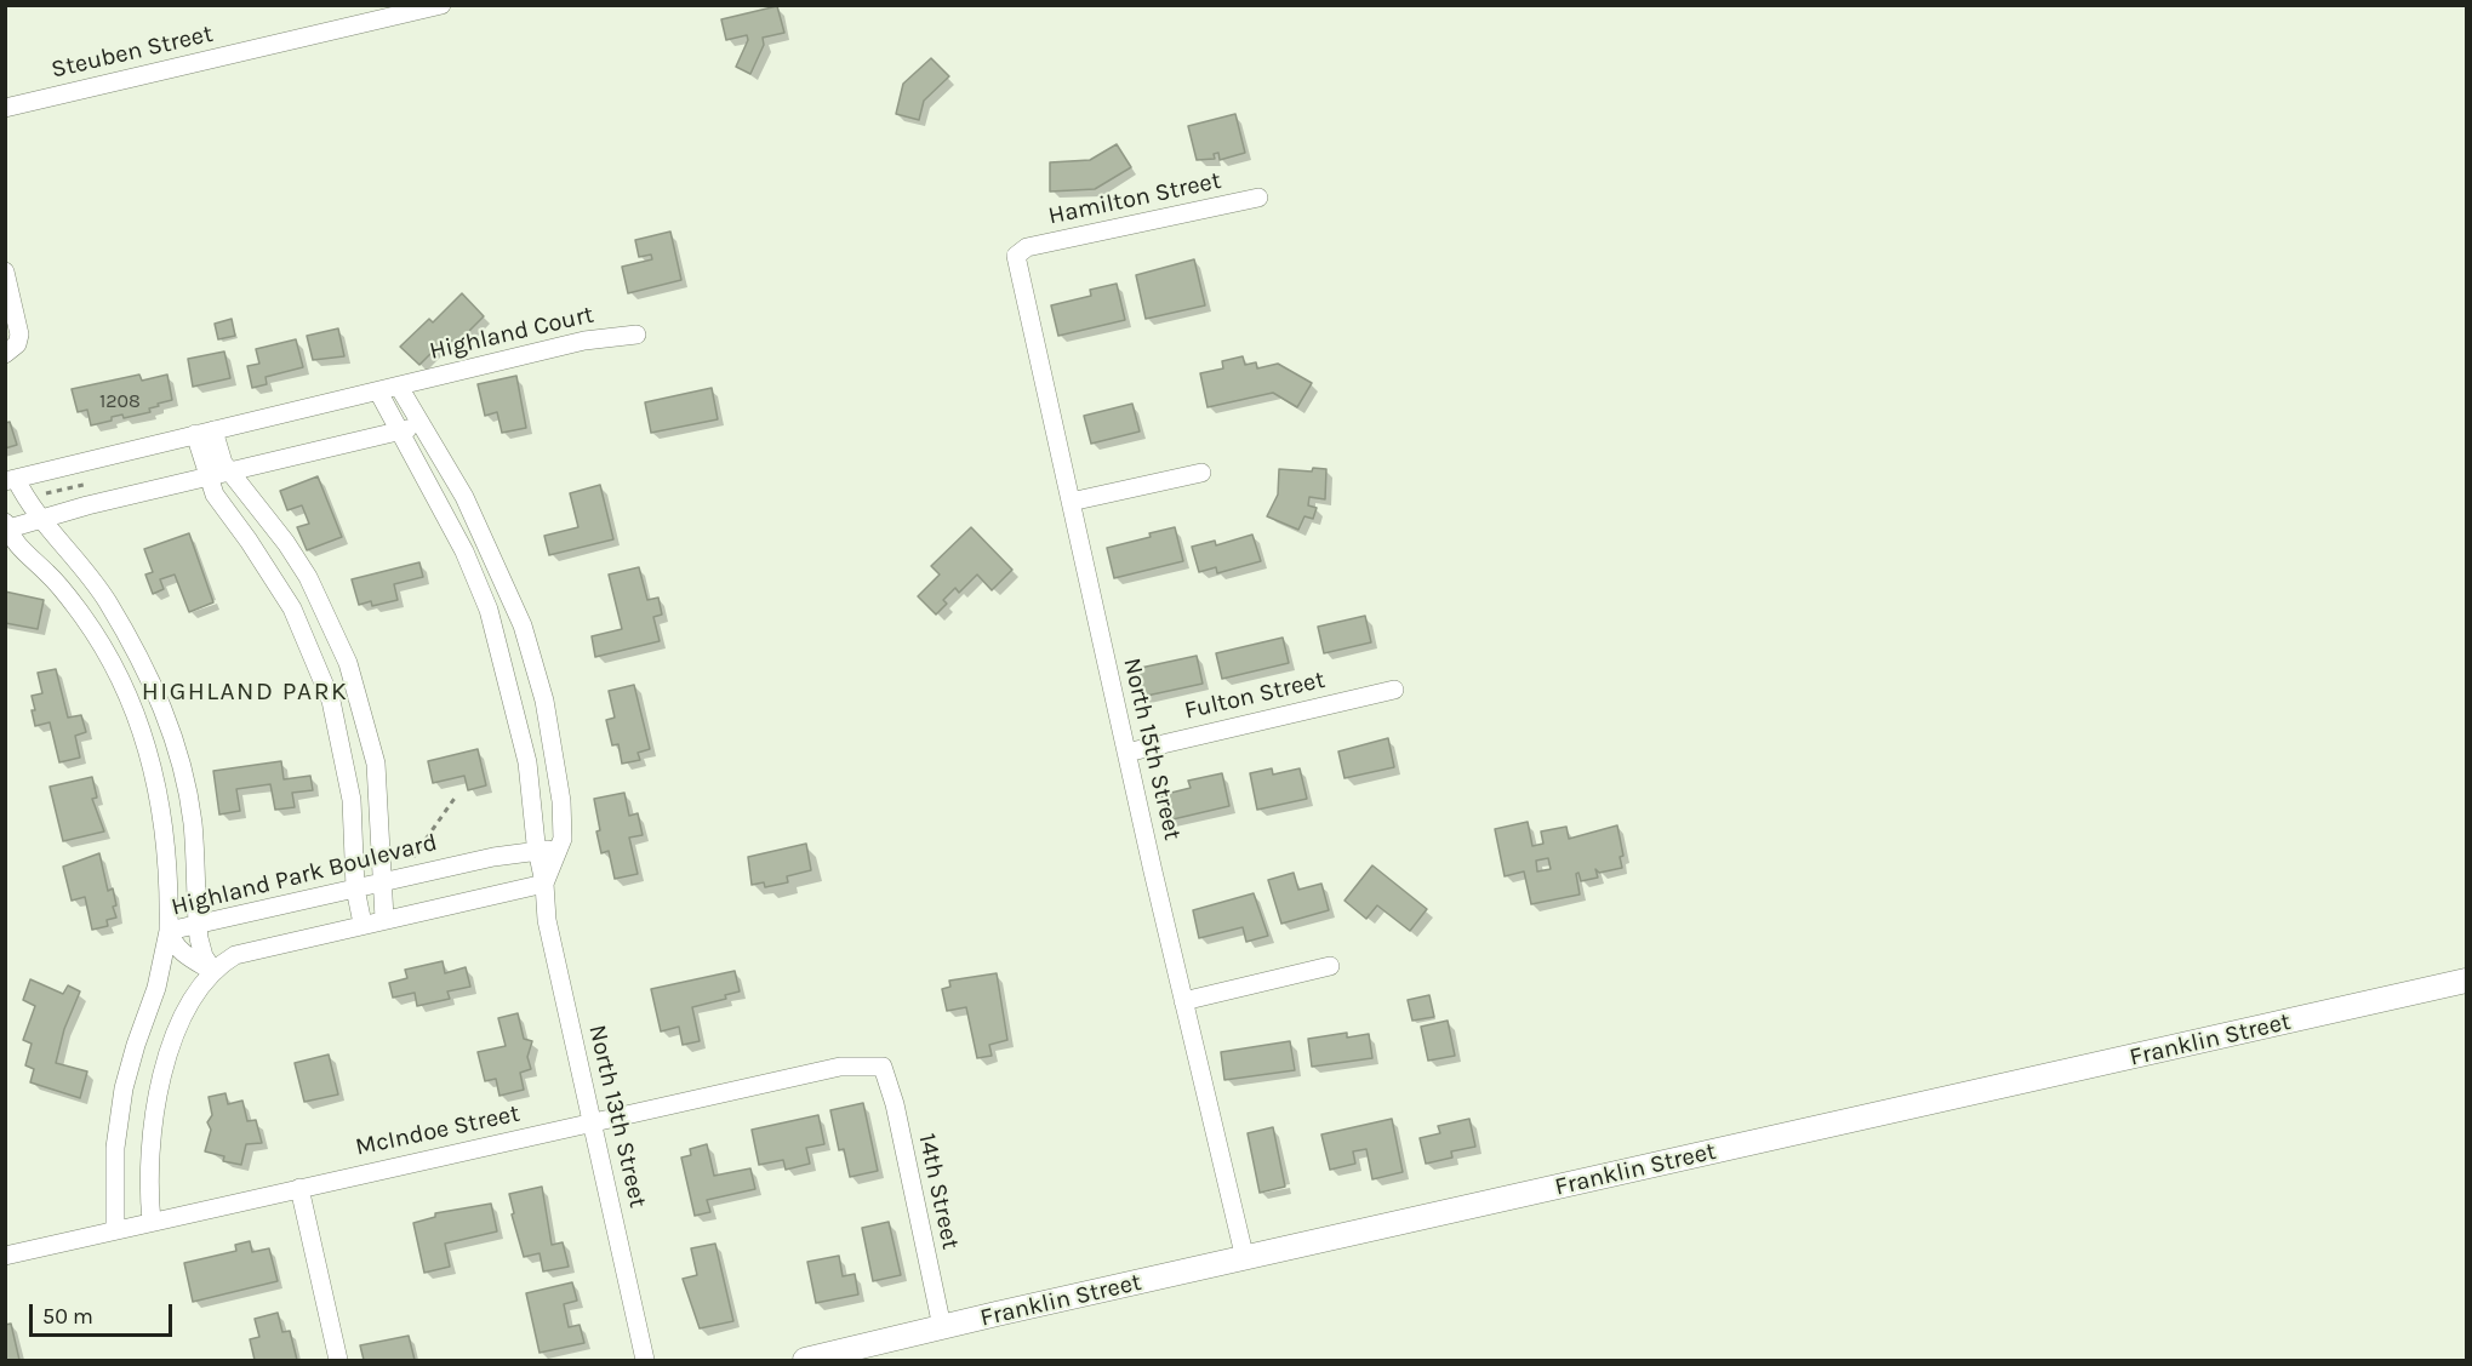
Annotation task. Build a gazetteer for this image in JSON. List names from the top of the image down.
{
  "streets": {
    "street": [
      "Steuben Street",
      "Hamilton Street",
      "Highland Court",
      "Fulton Street",
      "North 15th Street",
      "Highland Park Boulevard",
      "Franklin Street",
      "North 13th Street",
      "McIndoe Street",
      "14th Street"
    ]
  },
  "crossings": [
    ["Hamilton Street", "North 15th Street"],
    ["Fulton Street", "North 15th Street"],
    ["North 15th Street", "Franklin Street"],
    ["Highland Park Boulevard", "McIndoe Street"],
    ["Franklin Street", "14th Street"],
    ["North 13th Street", "McIndoe Street"],
    ["McIndoe Street", "14th Street"]
  ],
  "districts": ["HIGHLAND PARK"],
  "house_numbers": ["1208"],
  "scale_bar": "50 m"
}
